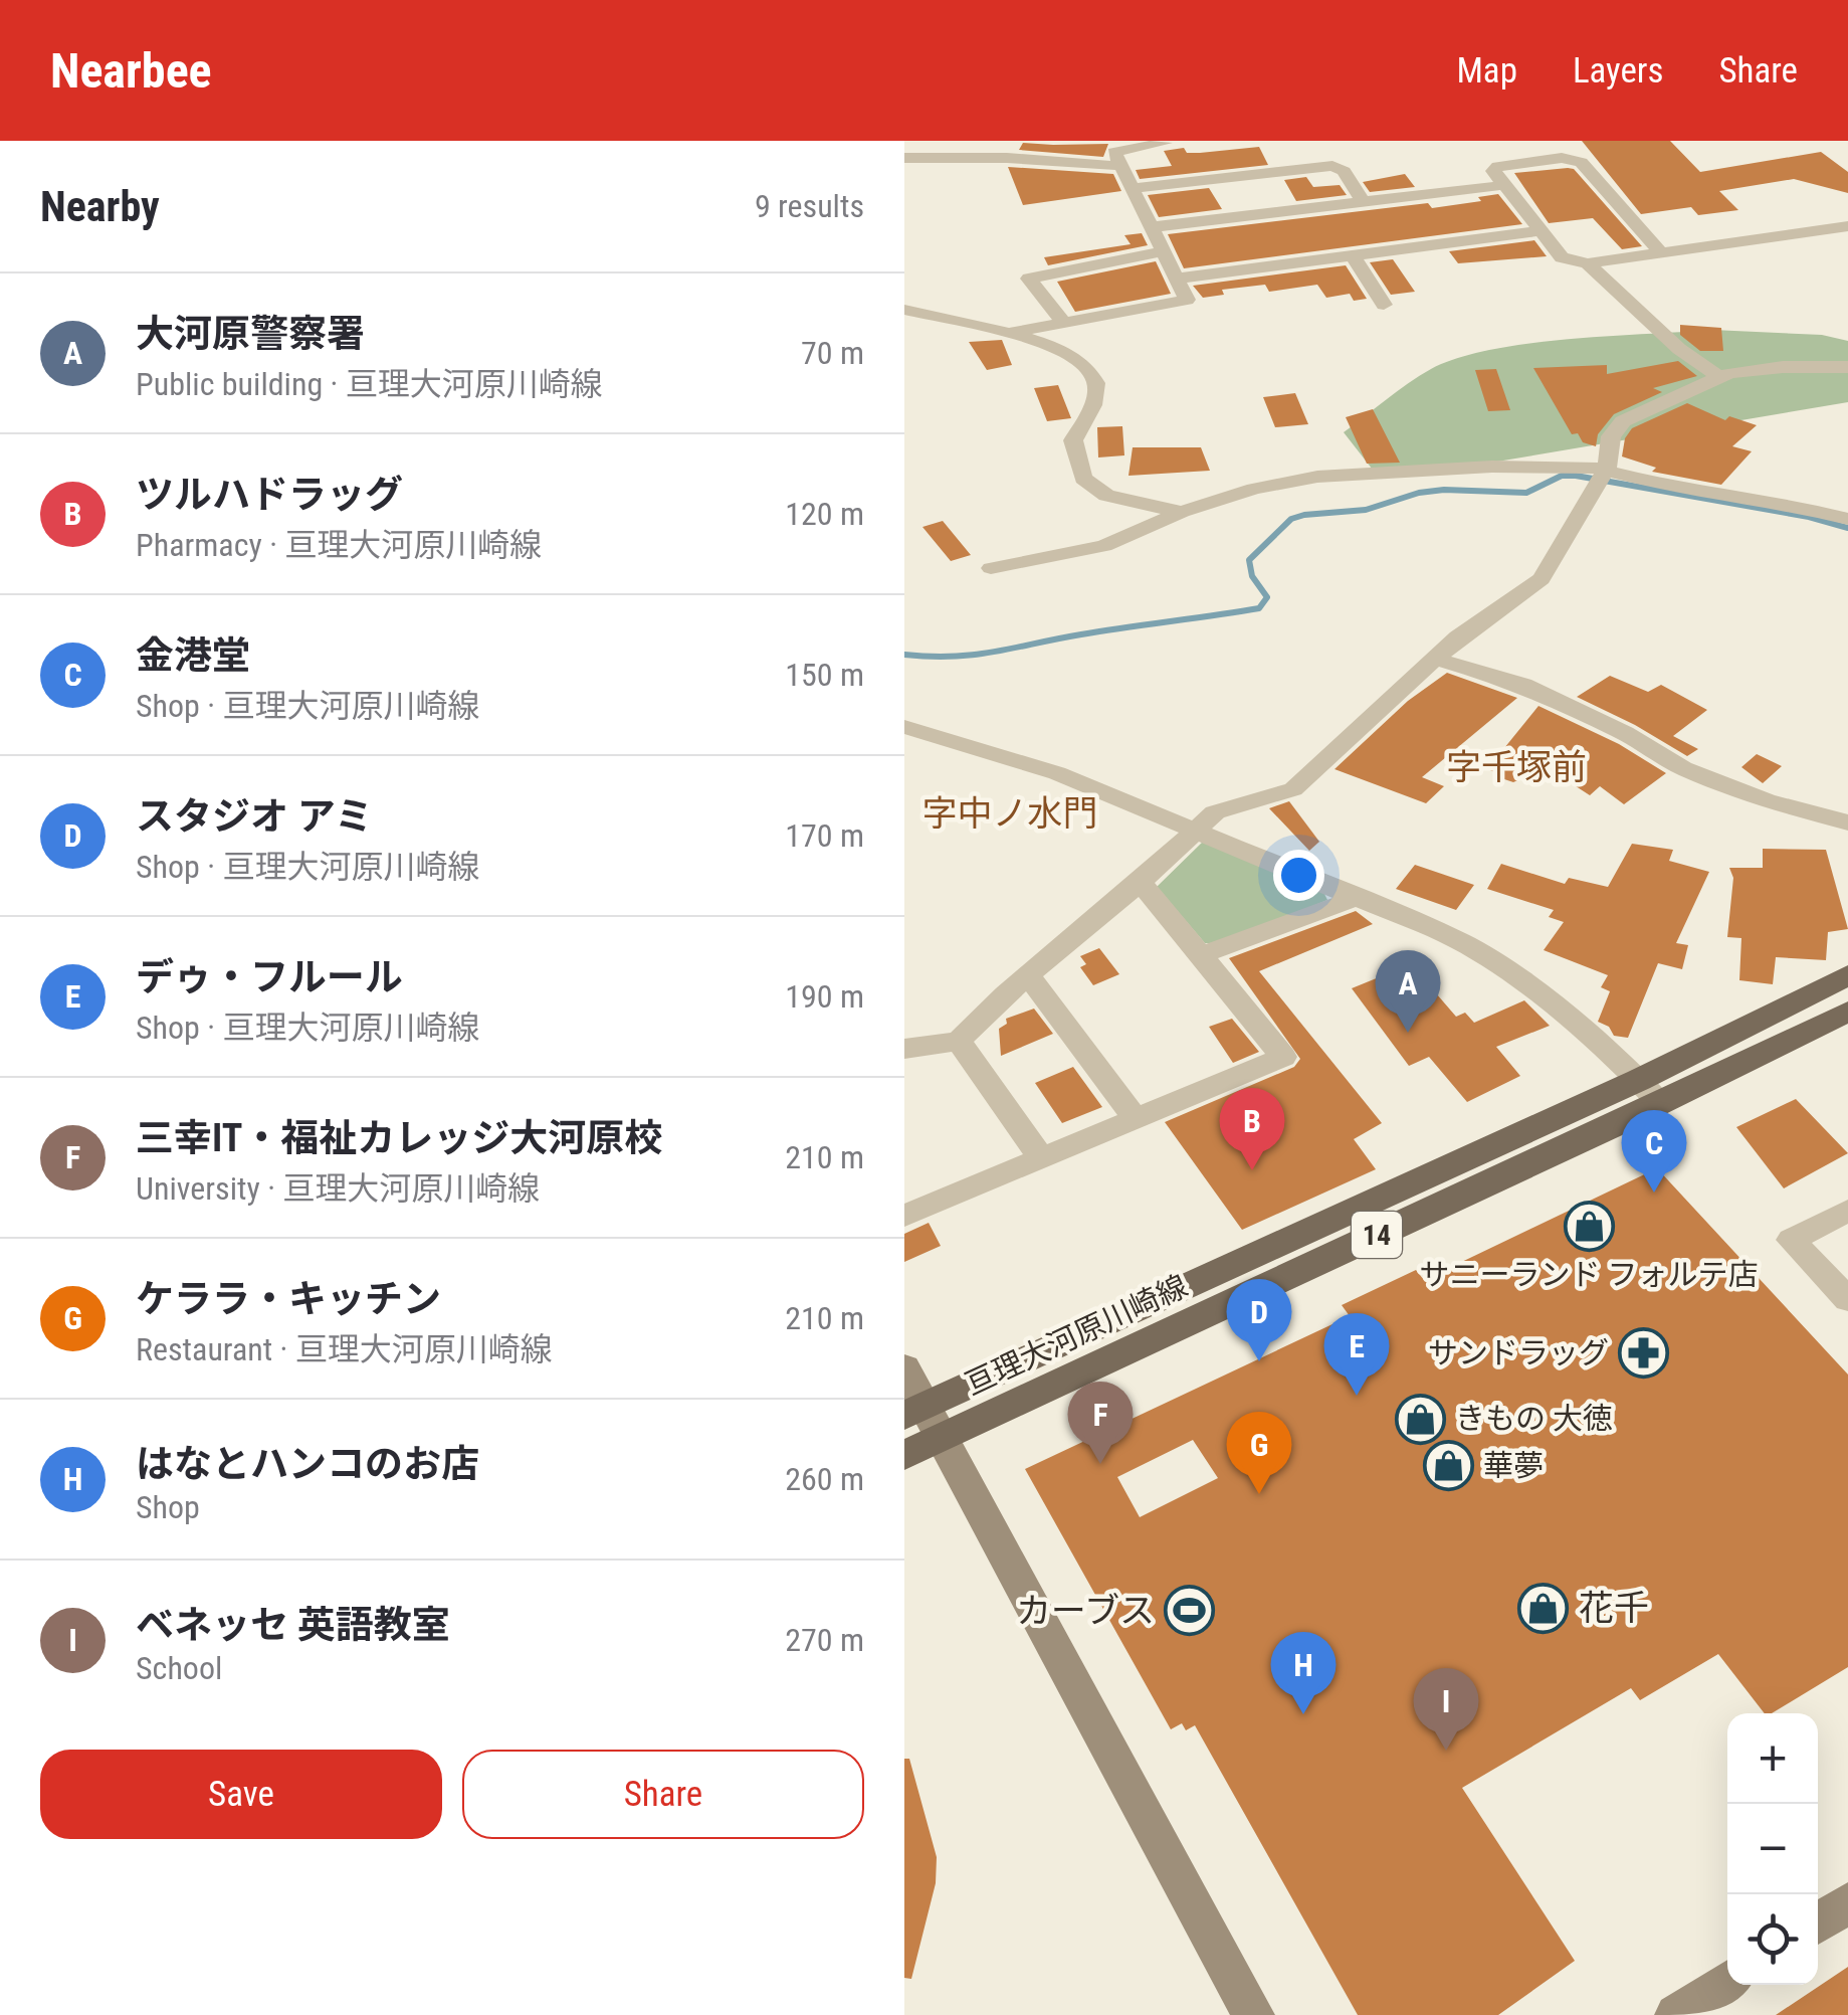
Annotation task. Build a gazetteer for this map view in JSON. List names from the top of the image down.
{
  "streets": {
    "main road": ["14", "亘理大河原川崎線"]
  },
  "districts": ["字千塚前", "字中ノ水門"],
  "places": {
    "shop": [
      "サニーランド フォルテ店",
      "きもの 大徳",
      "華夢",
      "花千"
    ],
    "pharmacy": ["サンドラッグ"],
    "sports": ["カーブス"]
  },
  "page": {
    "header": "Nearbee",
    "nav": ["Map", "Layers", "Share"],
    "heading": ["Nearby", "9 results"],
    "list": [
      {
        "mark": "A",
        "name": "大河原警察署",
        "note": "Public building · 亘理大河原川崎線",
        "value": "70 m"
      },
      {
        "mark": "B",
        "name": "ツルハドラッグ",
        "note": "Pharmacy · 亘理大河原川崎線",
        "value": "120 m"
      },
      {
        "mark": "C",
        "name": "金港堂",
        "note": "Shop · 亘理大河原川崎線",
        "value": "150 m"
      },
      {
        "mark": "D",
        "name": "スタジオ アミ",
        "note": "Shop · 亘理大河原川崎線",
        "value": "170 m"
      },
      {
        "mark": "E",
        "name": "デゥ・フルール",
        "note": "Shop · 亘理大河原川崎線",
        "value": "190 m"
      },
      {
        "mark": "F",
        "name": "三幸IT・福祉カレッジ大河原校",
        "note": "University · 亘理大河原川崎線",
        "value": "210 m"
      },
      {
        "mark": "G",
        "name": "ケララ・キッチン",
        "note": "Restaurant · 亘理大河原川崎線",
        "value": "210 m"
      },
      {
        "mark": "H",
        "name": "はなとハンコのお店",
        "note": "Shop",
        "value": "260 m"
      },
      {
        "mark": "I",
        "name": "ベネッセ 英語教室",
        "note": "School",
        "value": "270 m"
      }
    ],
    "pins": [
      "A",
      "B",
      "C",
      "D",
      "E",
      "F",
      "G",
      "H",
      "I"
    ],
    "map_buttons": ["+", "−"],
    "buttons": ["Save", "Share"]
  }
}
